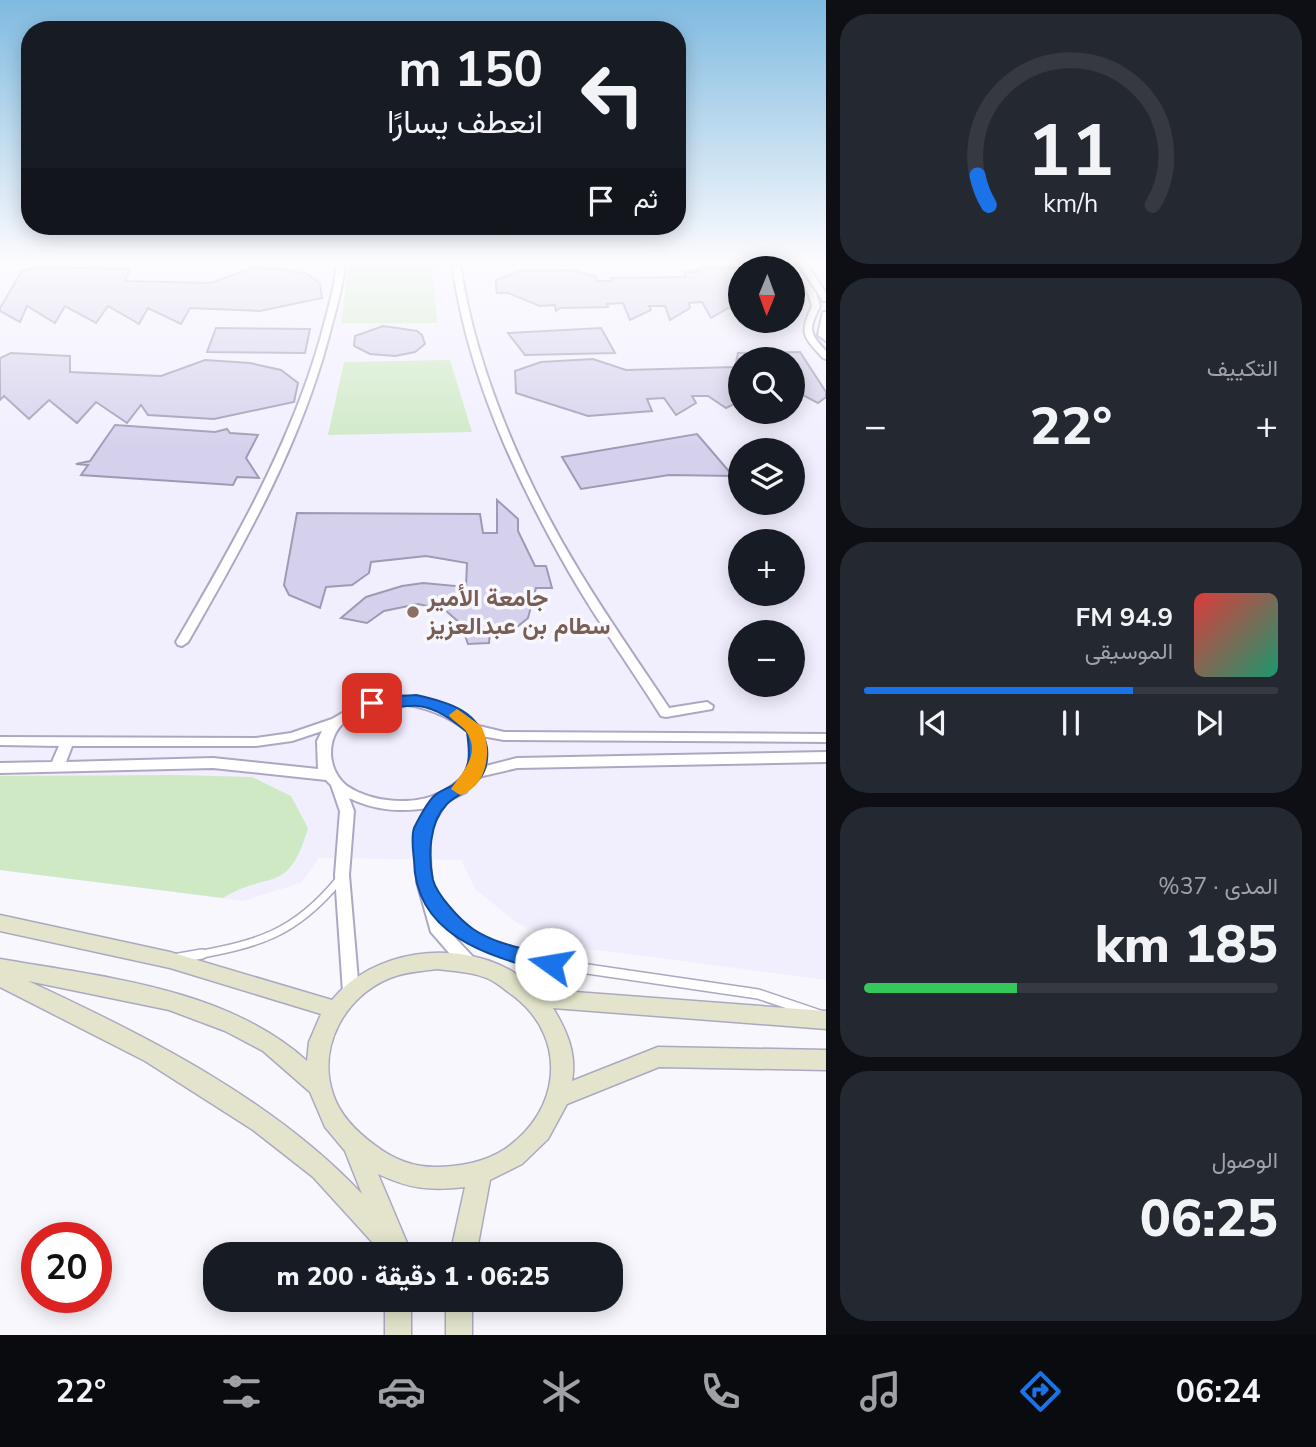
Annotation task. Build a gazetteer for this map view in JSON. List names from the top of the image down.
{
  "places": ["جامعة الأمير سطام بن عبدالعزيز"],
  "north": "bottom",
  "page": {
    "turn": ["150 m", "انعطف يسارًا"],
    "then": "ثم",
    "map_buttons": ["+", "−"],
    "tile": [
      "التكييف",
      ["المدى · 37%", "185 km"],
      ["الوصول", "06:25"]
    ],
    "heat": ["−", "22°", "+"],
    "song": ["94.9 FM", "الموسيقى"],
    "limit": "20",
    "trip": "06:25 · 1 دقيقة · 200 m",
    "tabs": ["06:24", "22°"],
    "gauge": ["11", "km/h"]
  }
}
